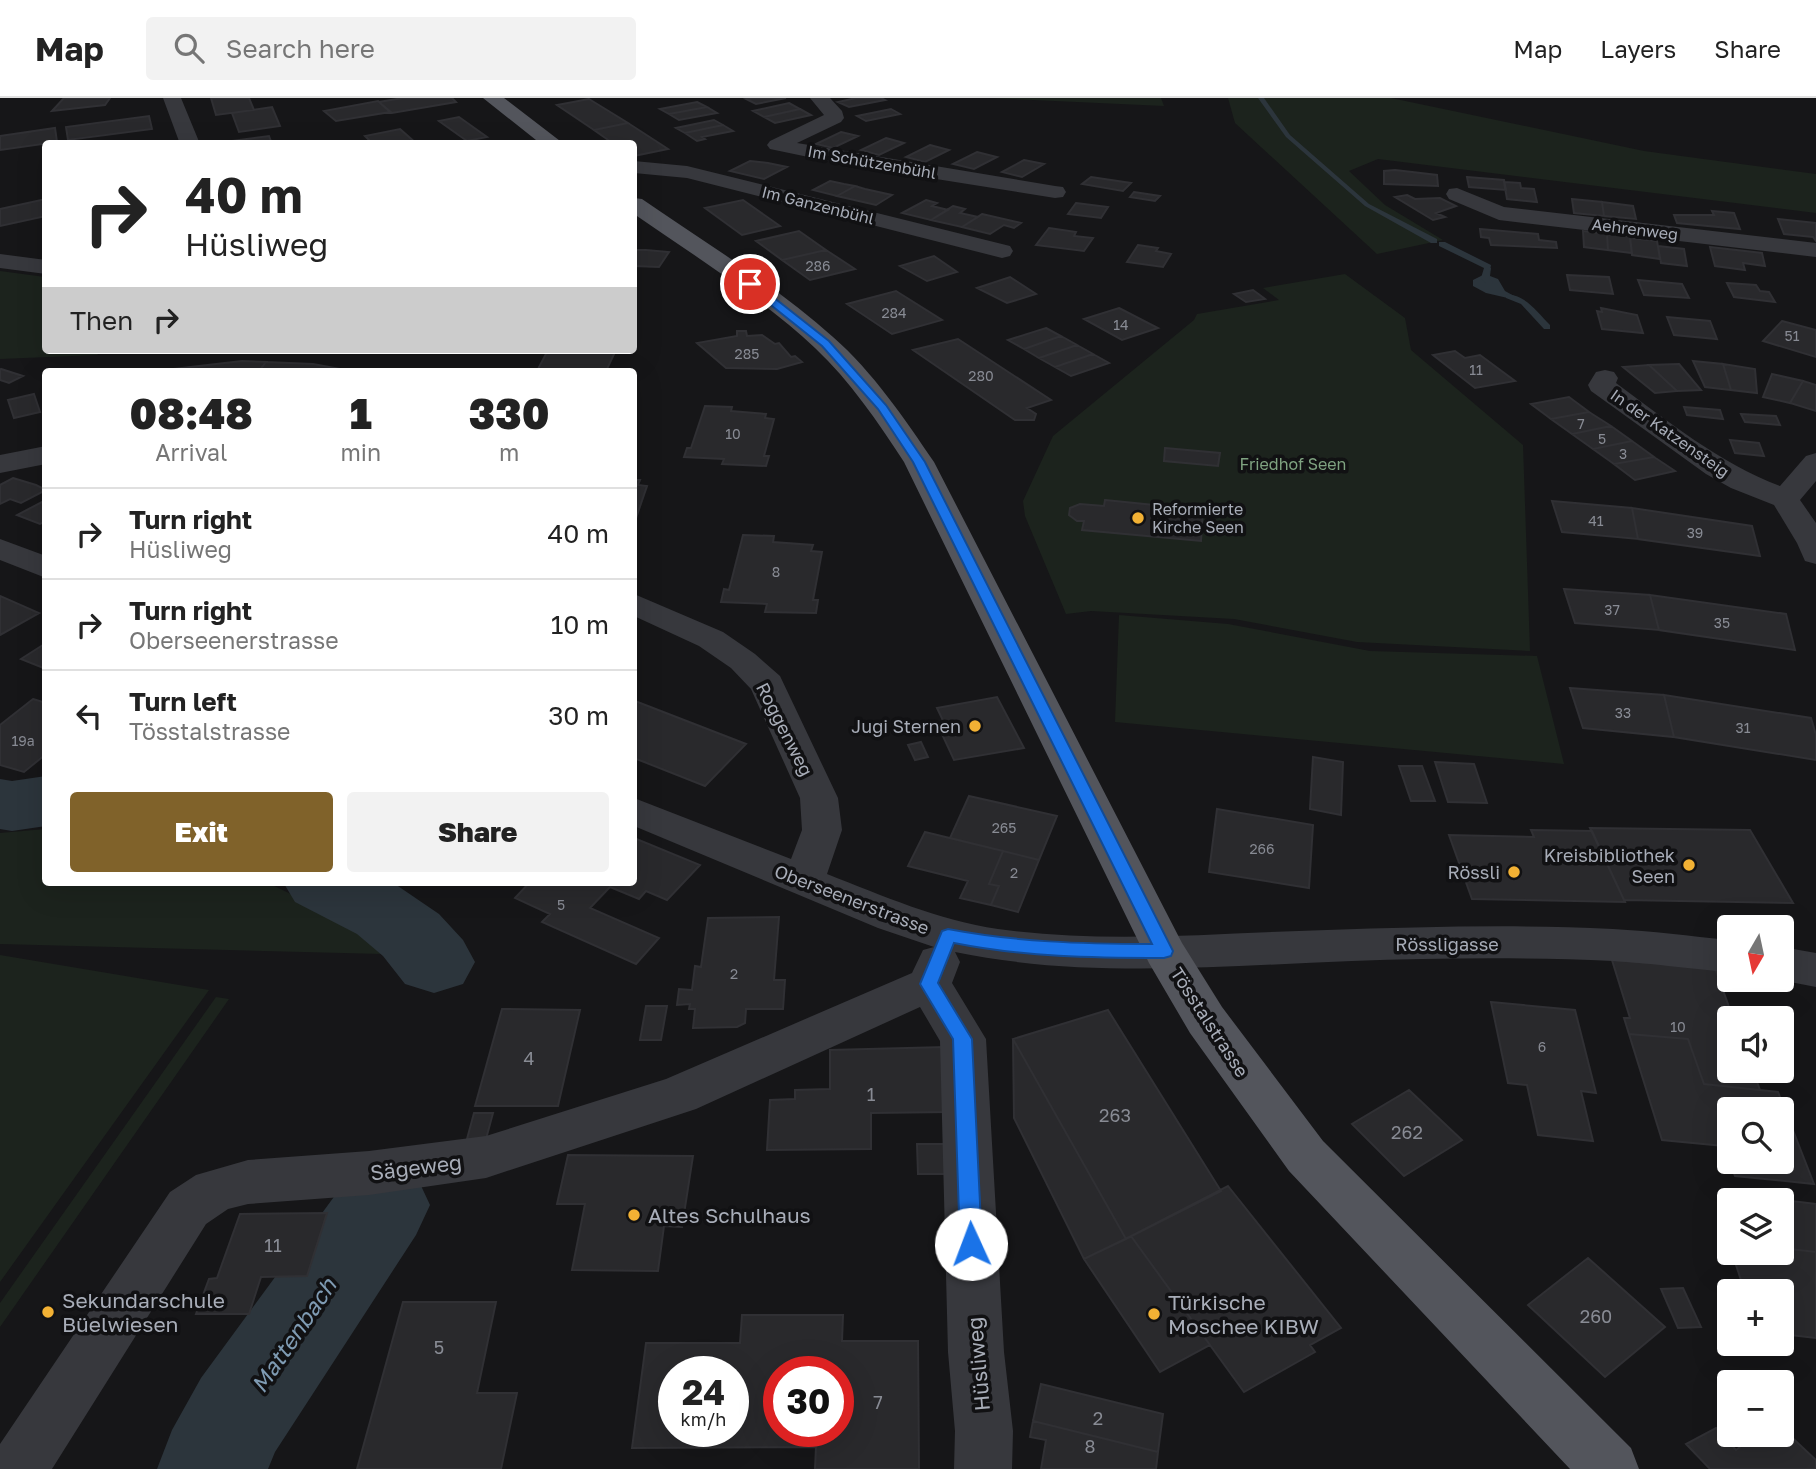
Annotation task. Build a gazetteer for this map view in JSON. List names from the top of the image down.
{
  "streets": {
    "main road": ["Tösstalstrasse"],
    "street": [
      "Im Schützenbühl",
      "Im Ganzenbühl",
      "Aehrenweg",
      "In der Katzensteig",
      "Roggenweg",
      "Oberseenerstrasse",
      "Rössligasse",
      "Sägeweg",
      "Hüsliweg"
    ]
  },
  "crossings": [
    ["Roggenweg", "Oberseenerstrasse"],
    ["Oberseenerstrasse", "Rössligasse"],
    ["Oberseenerstrasse", "Tösstalstrasse"],
    ["Rössligasse", "Tösstalstrasse"],
    ["Sägeweg", "Hüsliweg"]
  ],
  "water": ["Mattenbach"],
  "parks": ["Friedhof Seen"],
  "places": [
    "Reformierte Kirche Seen",
    "Jugi Sternen",
    "Kreisbibliothek Seen",
    "Rössli",
    "Altes Schulhaus",
    "Sekundarschule Büelwiesen",
    "Türkische Moschee KIBW"
  ],
  "house_numbers": [
    "286",
    "284",
    "14",
    "51",
    "285",
    "11",
    "280",
    "7",
    "10",
    "5",
    "3",
    "41",
    "39",
    "8",
    "37",
    "35",
    "33",
    "31",
    "19a",
    "265",
    "266",
    "2",
    "5",
    "2",
    "10",
    "6",
    "4",
    "1",
    "263",
    "262",
    "11",
    "260",
    "5",
    "7",
    "2",
    "8"
  ],
  "north": "bottom",
  "page": {
    "header": "Map",
    "search": "Search here",
    "nav": ["Map", "Layers", "Share"],
    "turn": ["40 m", "Hüsliweg"],
    "then": "Then",
    "eta": [
      "08:48",
      "Arrival",
      "1",
      "min",
      "330",
      "m"
    ],
    "list": [
      {
        "name": "Turn right",
        "note": "Hüsliweg",
        "value": "40 m"
      },
      {
        "name": "Turn right",
        "note": "Oberseenerstrasse",
        "value": "10 m"
      },
      {
        "name": "Turn left",
        "note": "Tösstalstrasse",
        "value": "30 m"
      }
    ],
    "buttons": ["Exit", "Share"],
    "map_buttons": ["+", "−"],
    "speed": "24 km/h",
    "limit": "30"
  }
}
